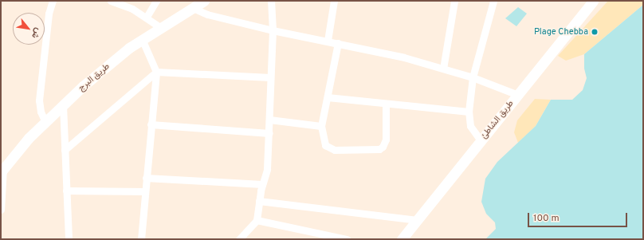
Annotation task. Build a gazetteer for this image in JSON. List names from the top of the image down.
{
  "streets": {
    "main road": ["طريق البرج", "طريق الشاطئ"]
  },
  "places": ["Plage Chebba"],
  "scale_bar": "100 m",
  "north": "bottom right"
}
